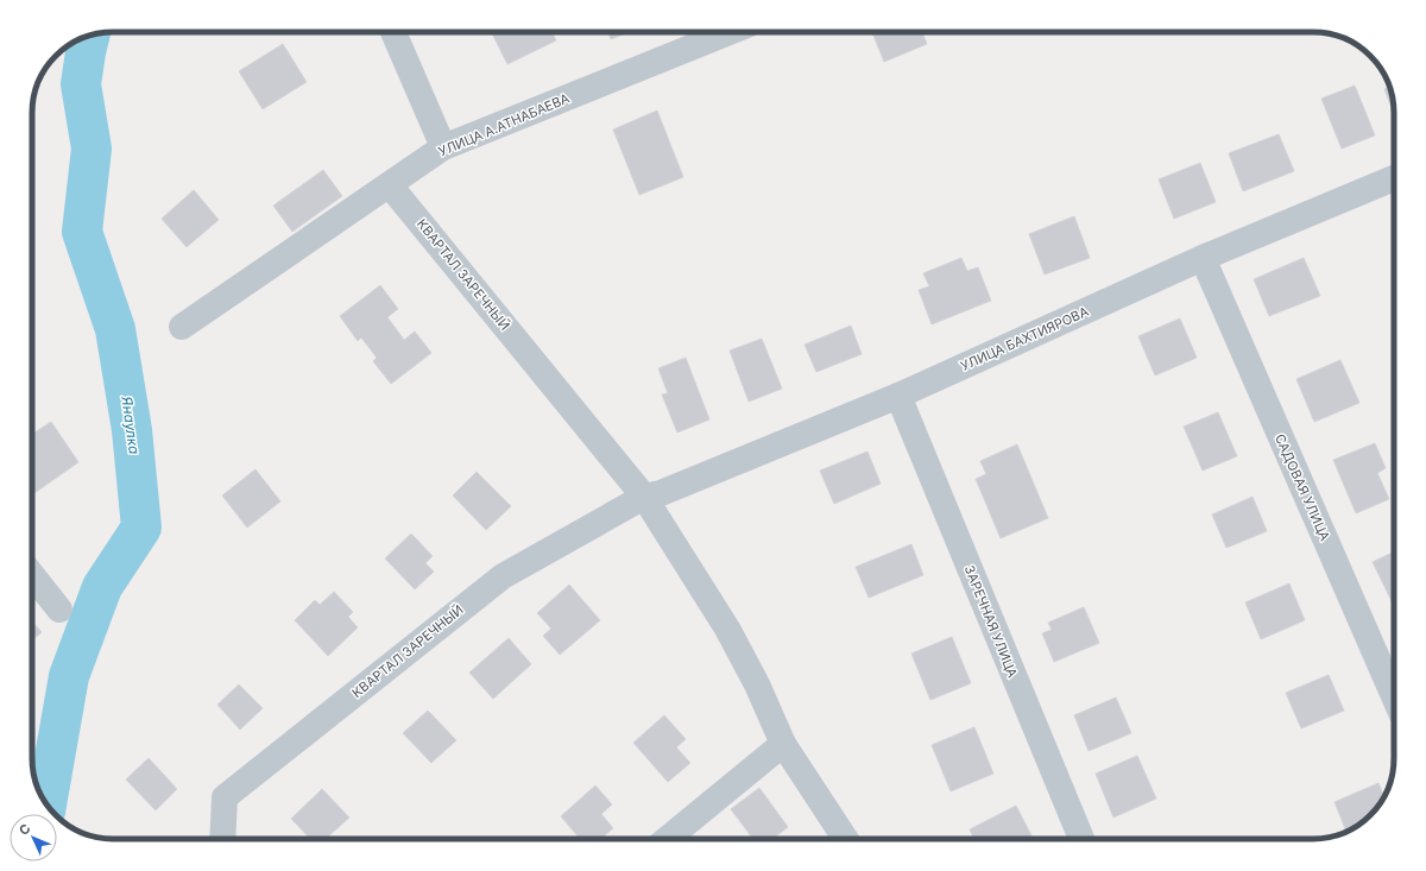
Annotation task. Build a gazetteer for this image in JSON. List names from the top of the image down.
{
  "streets": {
    "street": [
      "УЛИЦА А.АТНАБАЕВА",
      "КВАРТАЛ ЗАРЕЧНЫЙ",
      "УЛИЦА БАХТИЯРОВА",
      "САДОВАЯ УЛИЦА",
      "ЗАРЕЧНАЯ УЛИЦА"
    ]
  },
  "crossings": [
    ["УЛИЦА А.АТНАБАЕВА", "КВАРТАЛ ЗАРЕЧНЫЙ"],
    ["КВАРТАЛ ЗАРЕЧНЫЙ", "УЛИЦА БАХТИЯРОВА"],
    ["УЛИЦА БАХТИЯРОВА", "САДОВАЯ УЛИЦА"],
    ["УЛИЦА БАХТИЯРОВА", "ЗАРЕЧНАЯ УЛИЦА"]
  ],
  "water": ["Янаулка"],
  "north": "top left"
}
